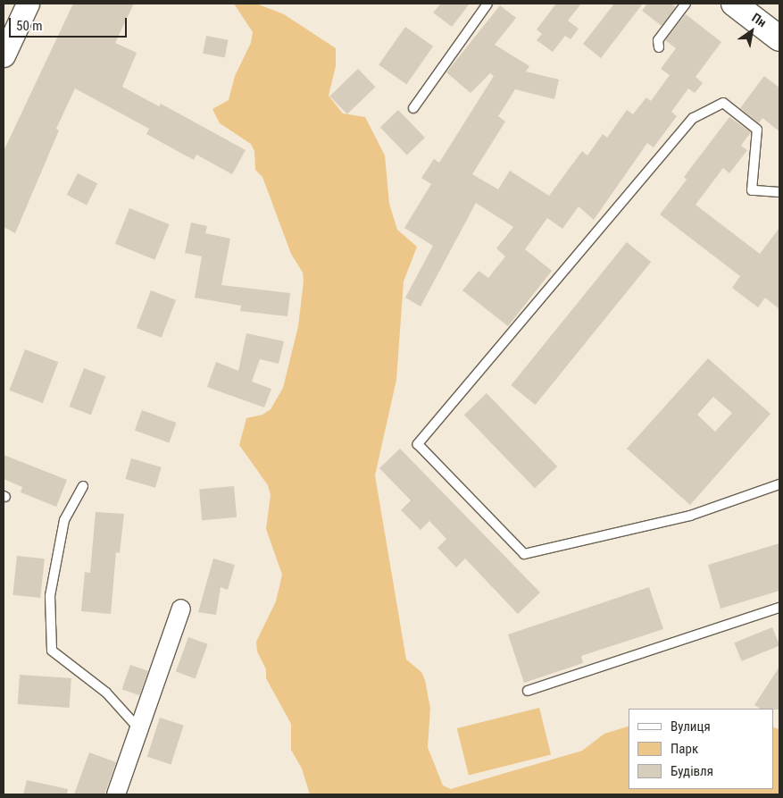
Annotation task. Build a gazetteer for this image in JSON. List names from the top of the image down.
{
  "legend": ["Вулиця", "Парк", "Будівля"],
  "scale_bar": "50 m",
  "north": "top right"
}
